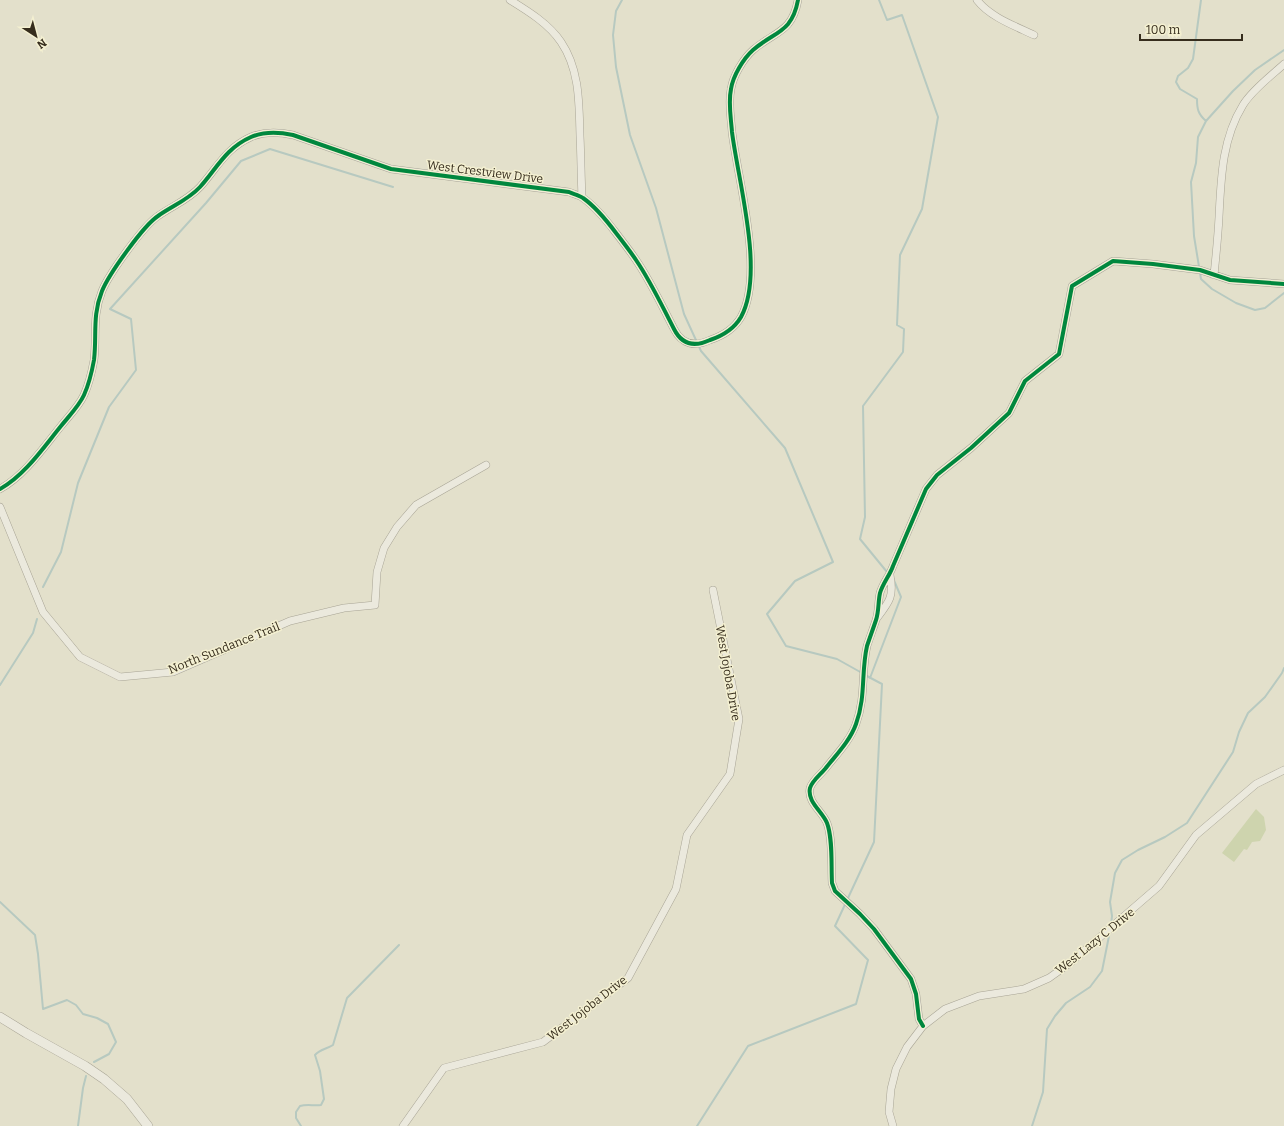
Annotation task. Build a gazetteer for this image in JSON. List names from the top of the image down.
{
  "streets": {
    "street": [
      "West Crestview Drive",
      "North Sundance Trail",
      "West Jojoba Drive",
      "West Lazy C Drive"
    ]
  },
  "scale_bar": "100 m",
  "north": "bottom right"
}
